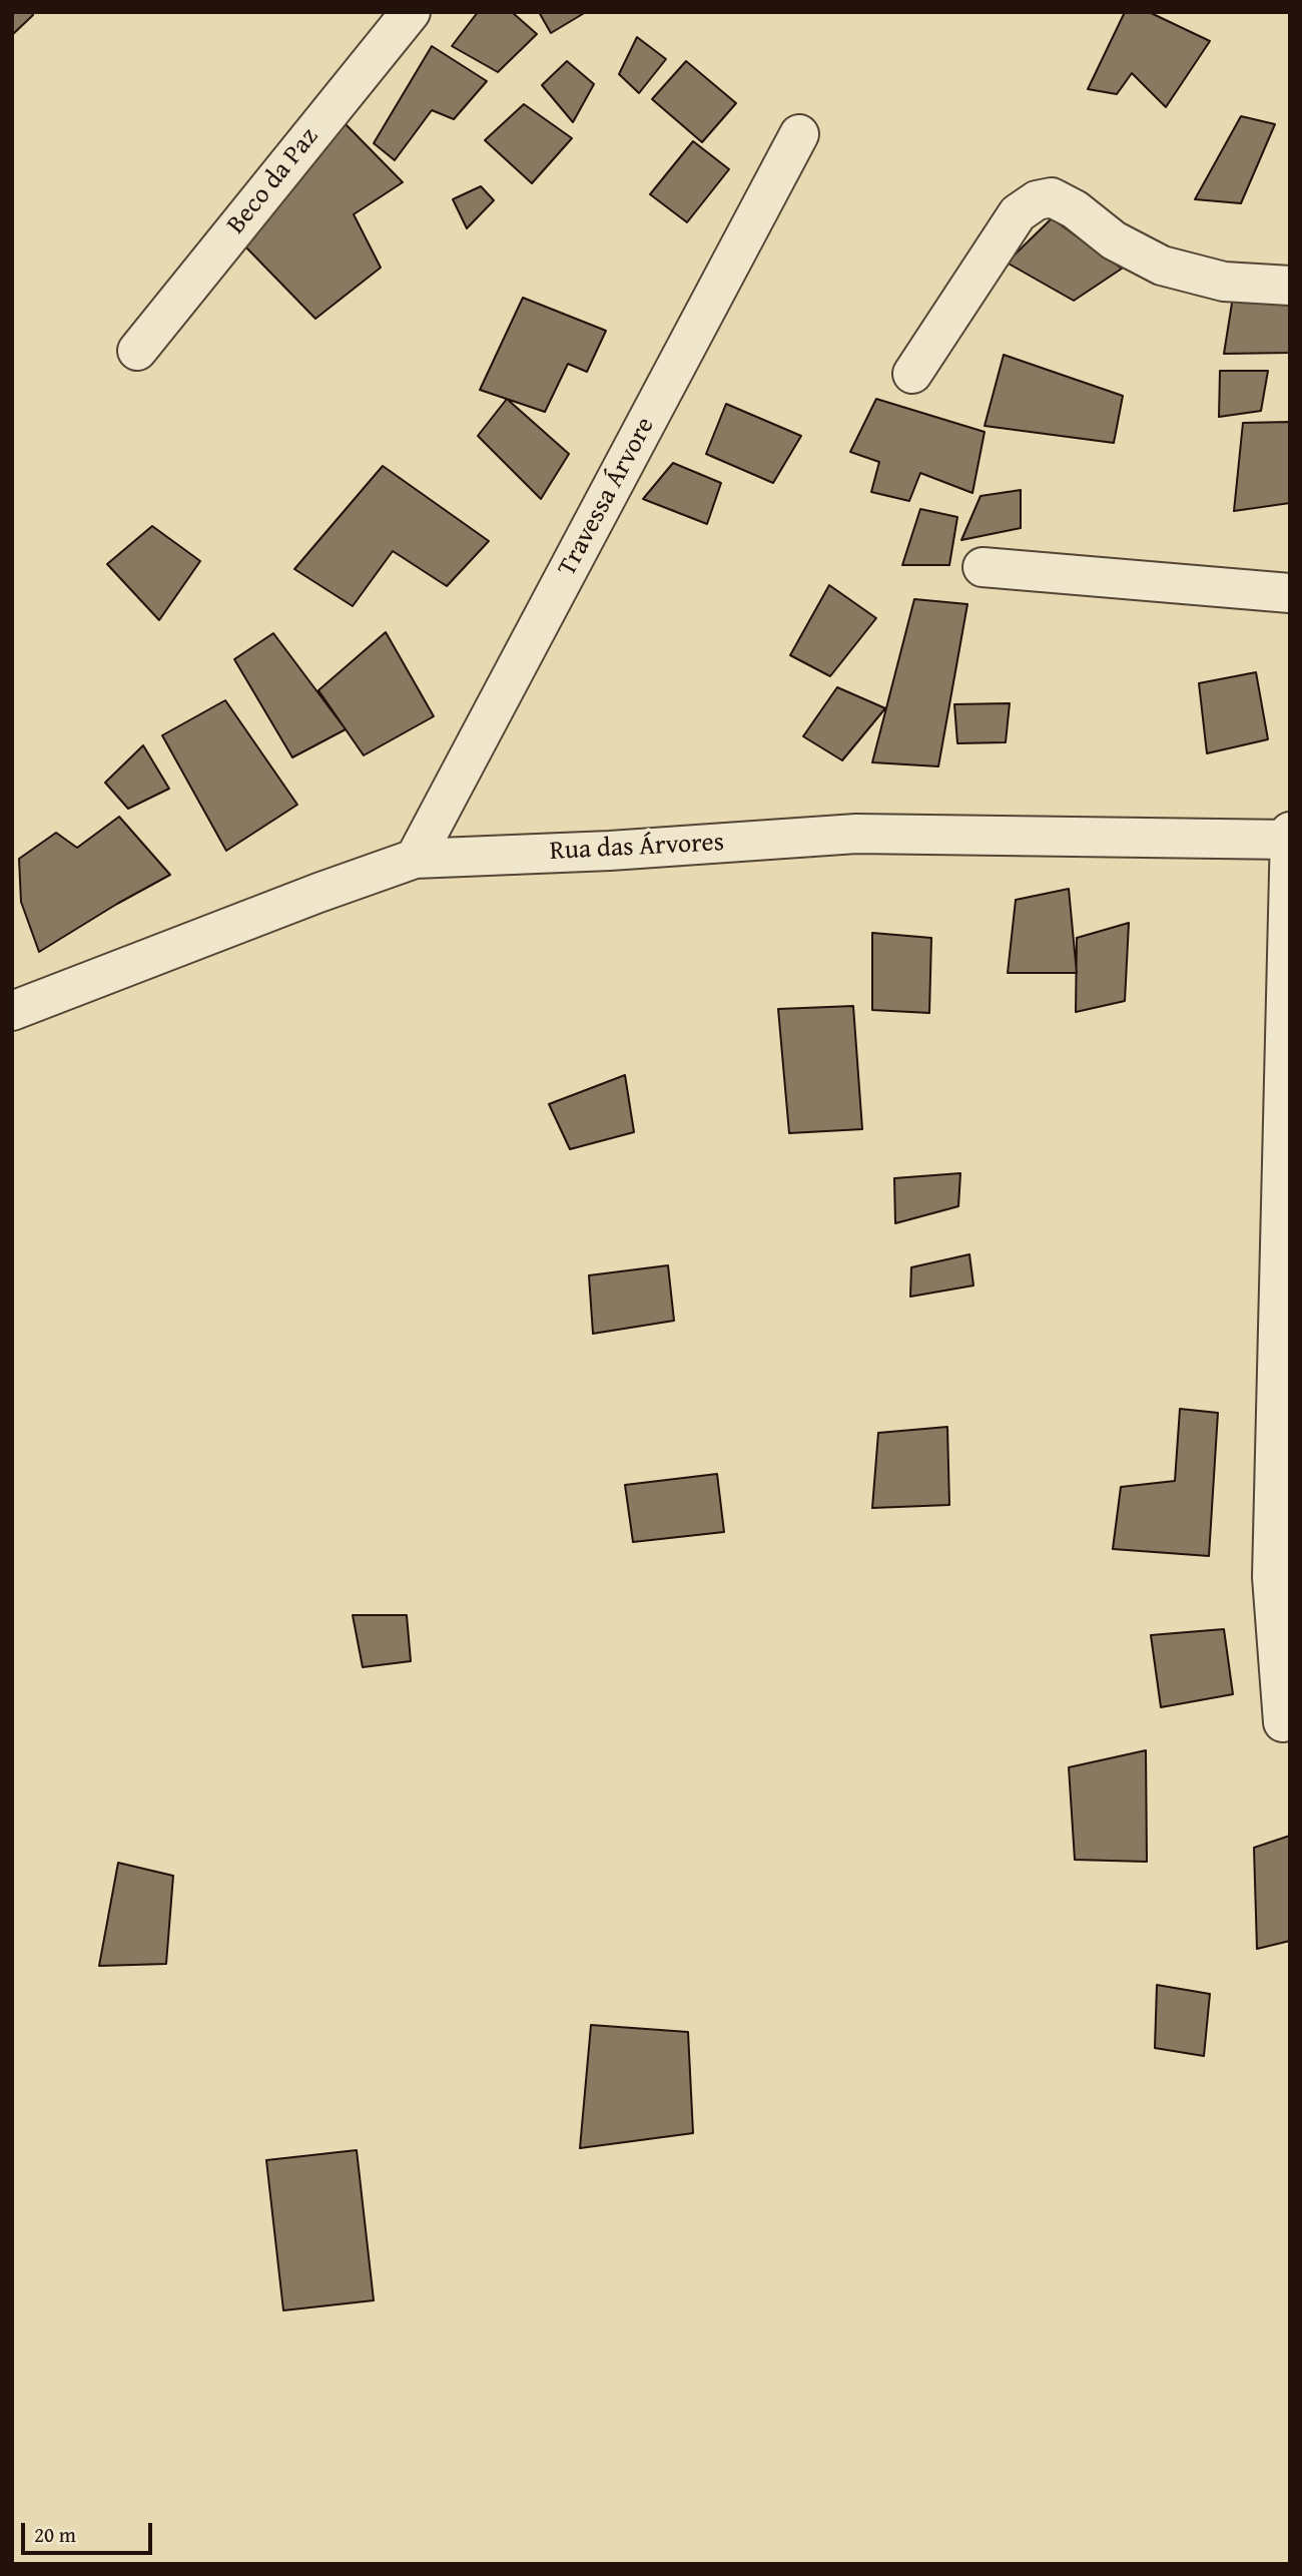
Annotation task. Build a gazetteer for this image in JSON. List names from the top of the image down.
{
  "streets": {
    "street": ["Beco da Paz", "Travessa Árvore", "Rua das Árvores"]
  },
  "crossings": [
    ["Travessa Árvore", "Rua das Árvores"]
  ],
  "scale_bar": "20 m"
}
